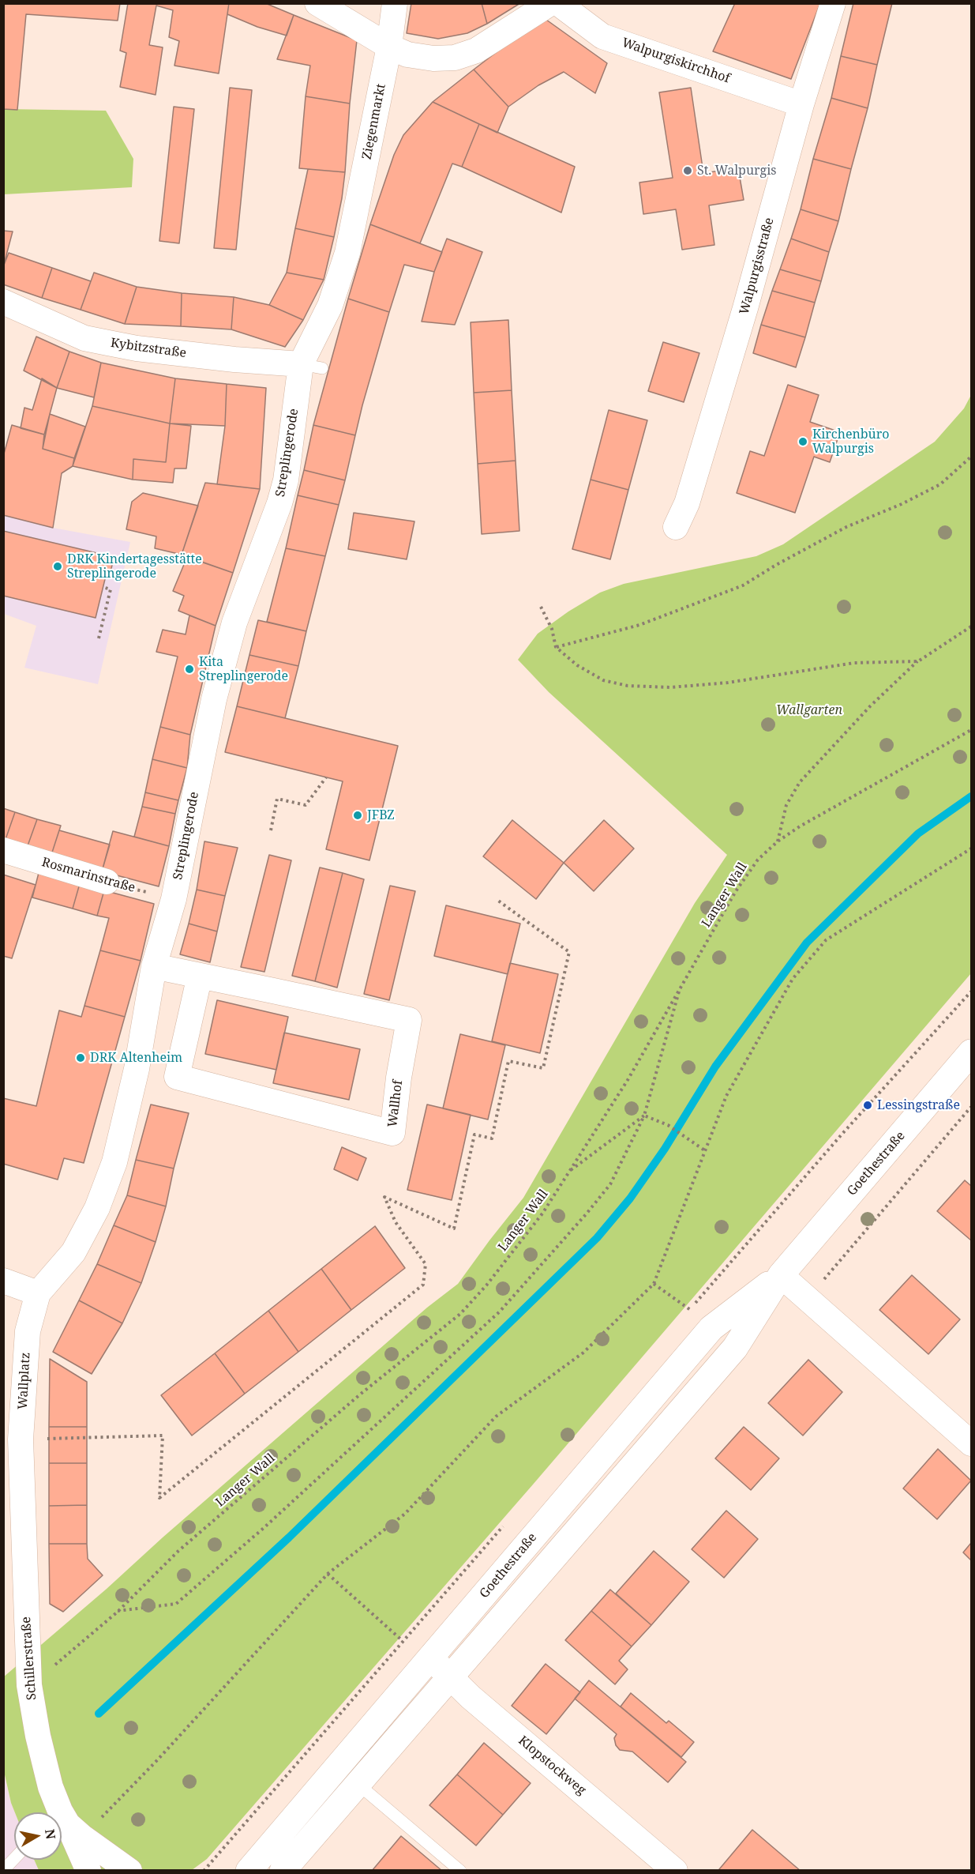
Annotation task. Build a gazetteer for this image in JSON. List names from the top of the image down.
{
  "streets": {
    "main road": ["Goethestraße"],
    "street": [
      "Walpurgiskirchhof",
      "Ziegenmarkt",
      "Walpurgisstraße",
      "Kybitzstraße",
      "Streplingerode",
      "Rosmarinstraße",
      "Wallhof",
      "Wallplatz",
      "Schillerstraße",
      "Klopstockweg"
    ],
    "path": ["Langer Wall"]
  },
  "crossings": [
    ["Walpurgiskirchhof", "Walpurgisstraße"],
    ["Ziegenmarkt", "Kybitzstraße"],
    ["Ziegenmarkt", "Streplingerode"],
    ["Kybitzstraße", "Streplingerode"],
    ["Streplingerode", "Rosmarinstraße"],
    ["Streplingerode", "Wallhof"],
    ["Streplingerode", "Wallplatz"],
    ["Langer Wall", "Schillerstraße"],
    ["Goethestraße", "Klopstockweg"],
    ["Wallplatz", "Schillerstraße"]
  ],
  "parks": ["Wallgarten"],
  "places": [
    "St. Walpurgis",
    "Kirchenbüro Walpurgis",
    "DRK Kindertagesstätte Streplingerode",
    "Kita Streplingerode",
    "JFBZ",
    "DRK Altenheim",
    "Lessingstraße"
  ],
  "north": "right"
}
